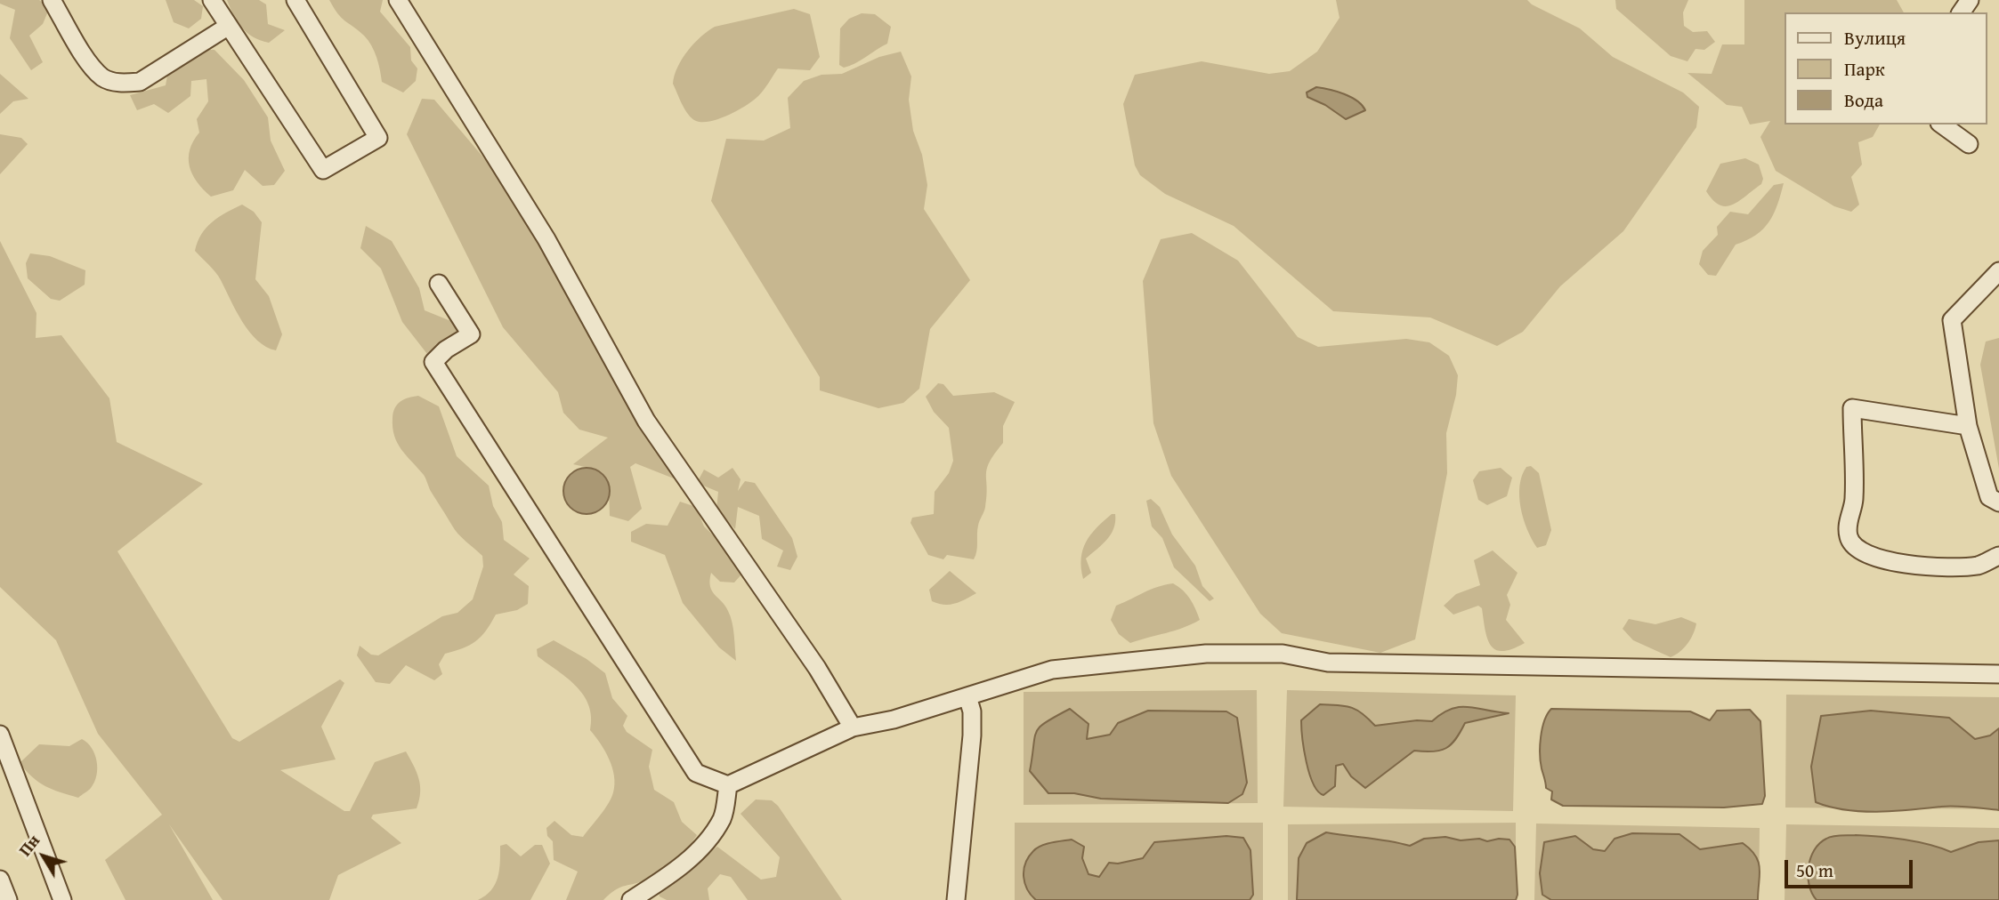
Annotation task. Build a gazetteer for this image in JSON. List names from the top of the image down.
{
  "legend": ["Вулиця", "Парк", "Вода"],
  "scale_bar": "50 m",
  "north": "top left"
}
